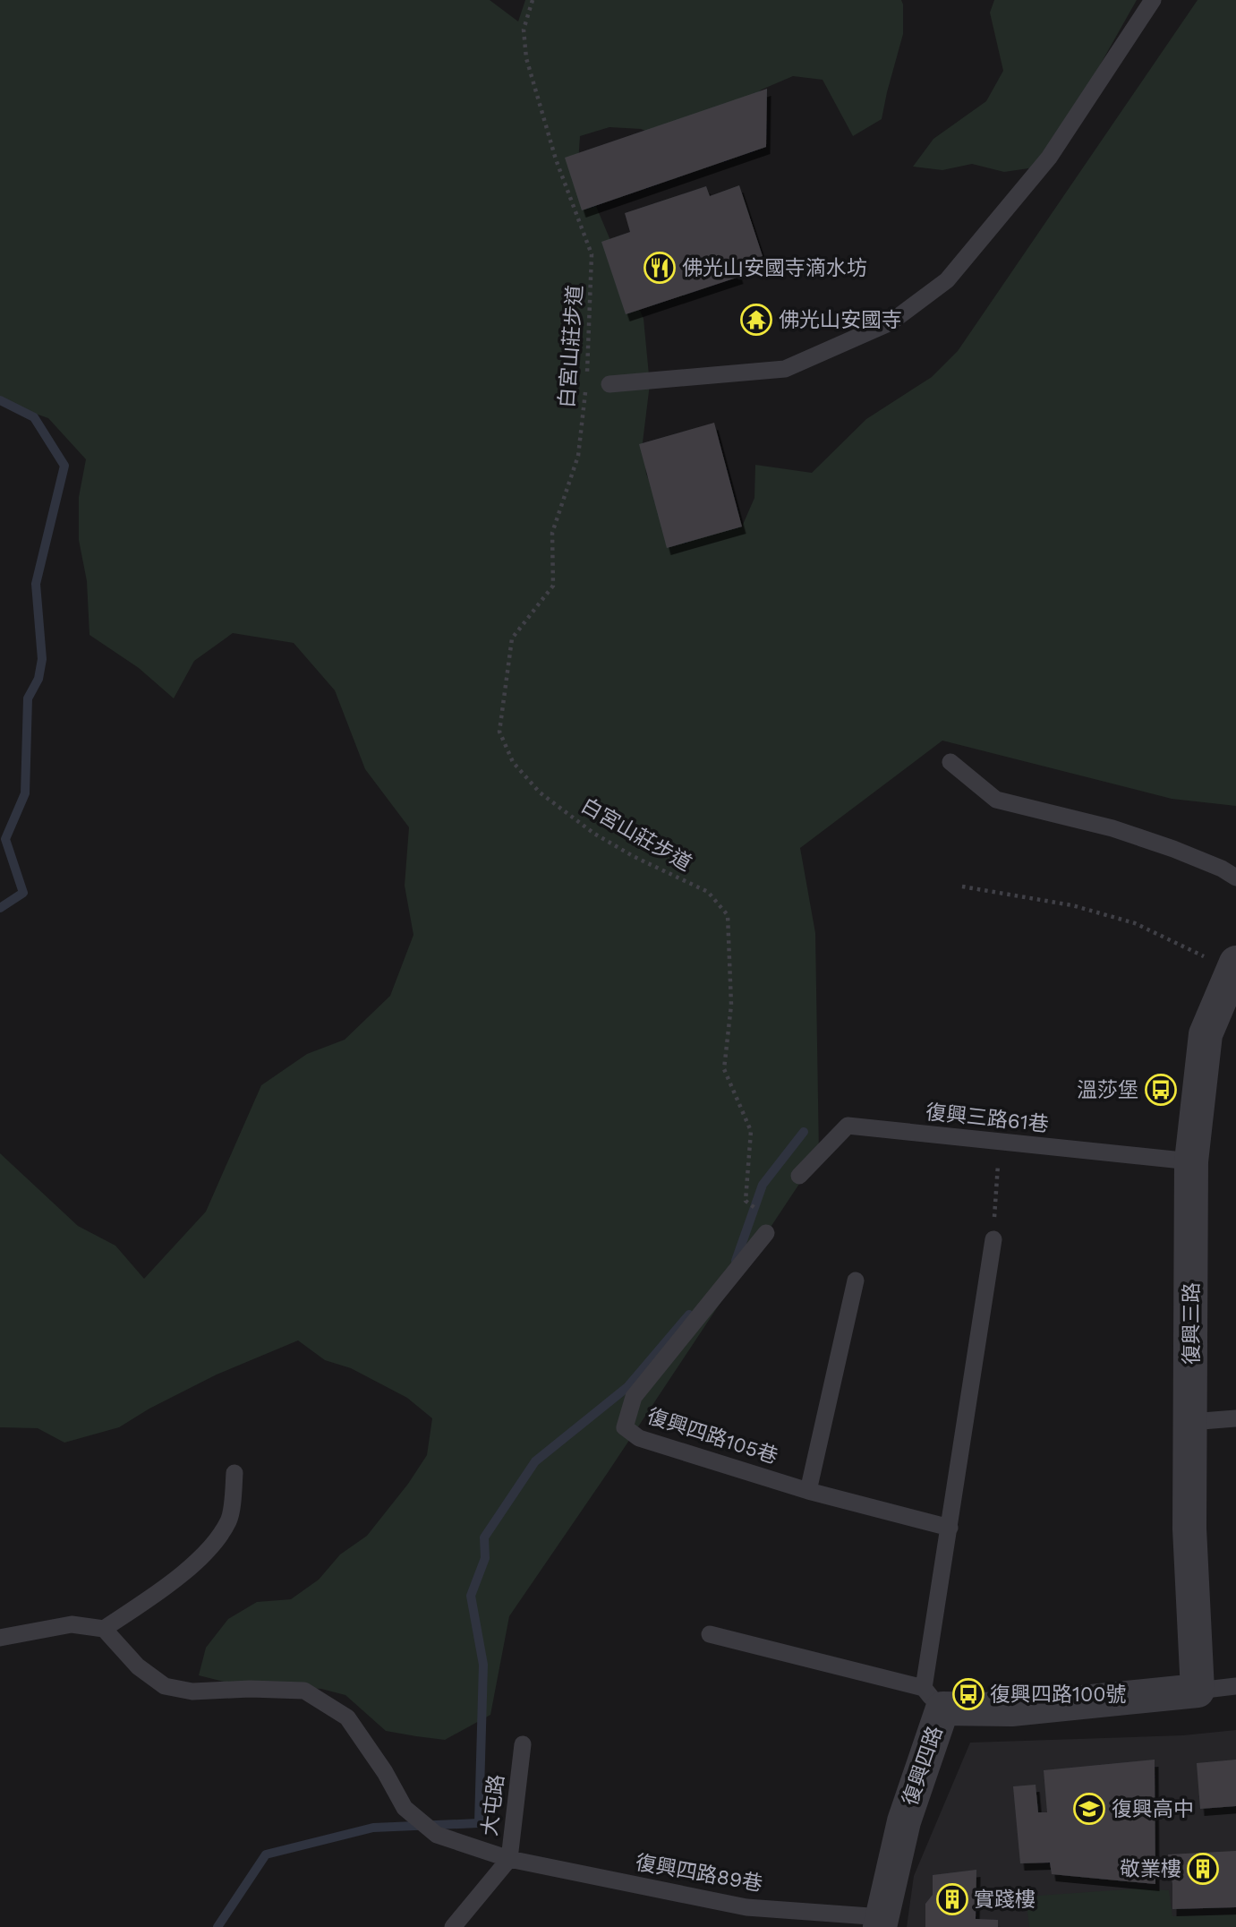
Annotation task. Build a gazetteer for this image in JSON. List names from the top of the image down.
{
  "streets": {
    "street": ["復興三路", "復興四路"],
    "lane": [
      "復興三路61巷",
      "復興四路105巷",
      "大屯路",
      "復興四路89巷"
    ],
    "path": ["白宮山莊步道"]
  },
  "crossings": [
    ["白宮山莊步道", "復興四路105巷"],
    ["復興三路61巷", "復興三路"],
    ["復興三路", "復興四路"],
    ["復興四路105巷", "復興四路"],
    ["復興四路", "復興四路89巷"],
    ["大屯路", "復興四路89巷"]
  ],
  "places": {
    "restaurant": ["佛光山安國寺滴水坊"],
    "temple": ["佛光山安國寺"],
    "bus stop": ["溫莎堡", "復興四路100號"],
    "school or university": ["復興高中"],
    "building": ["敬業樓", "實踐樓"]
  }
}
